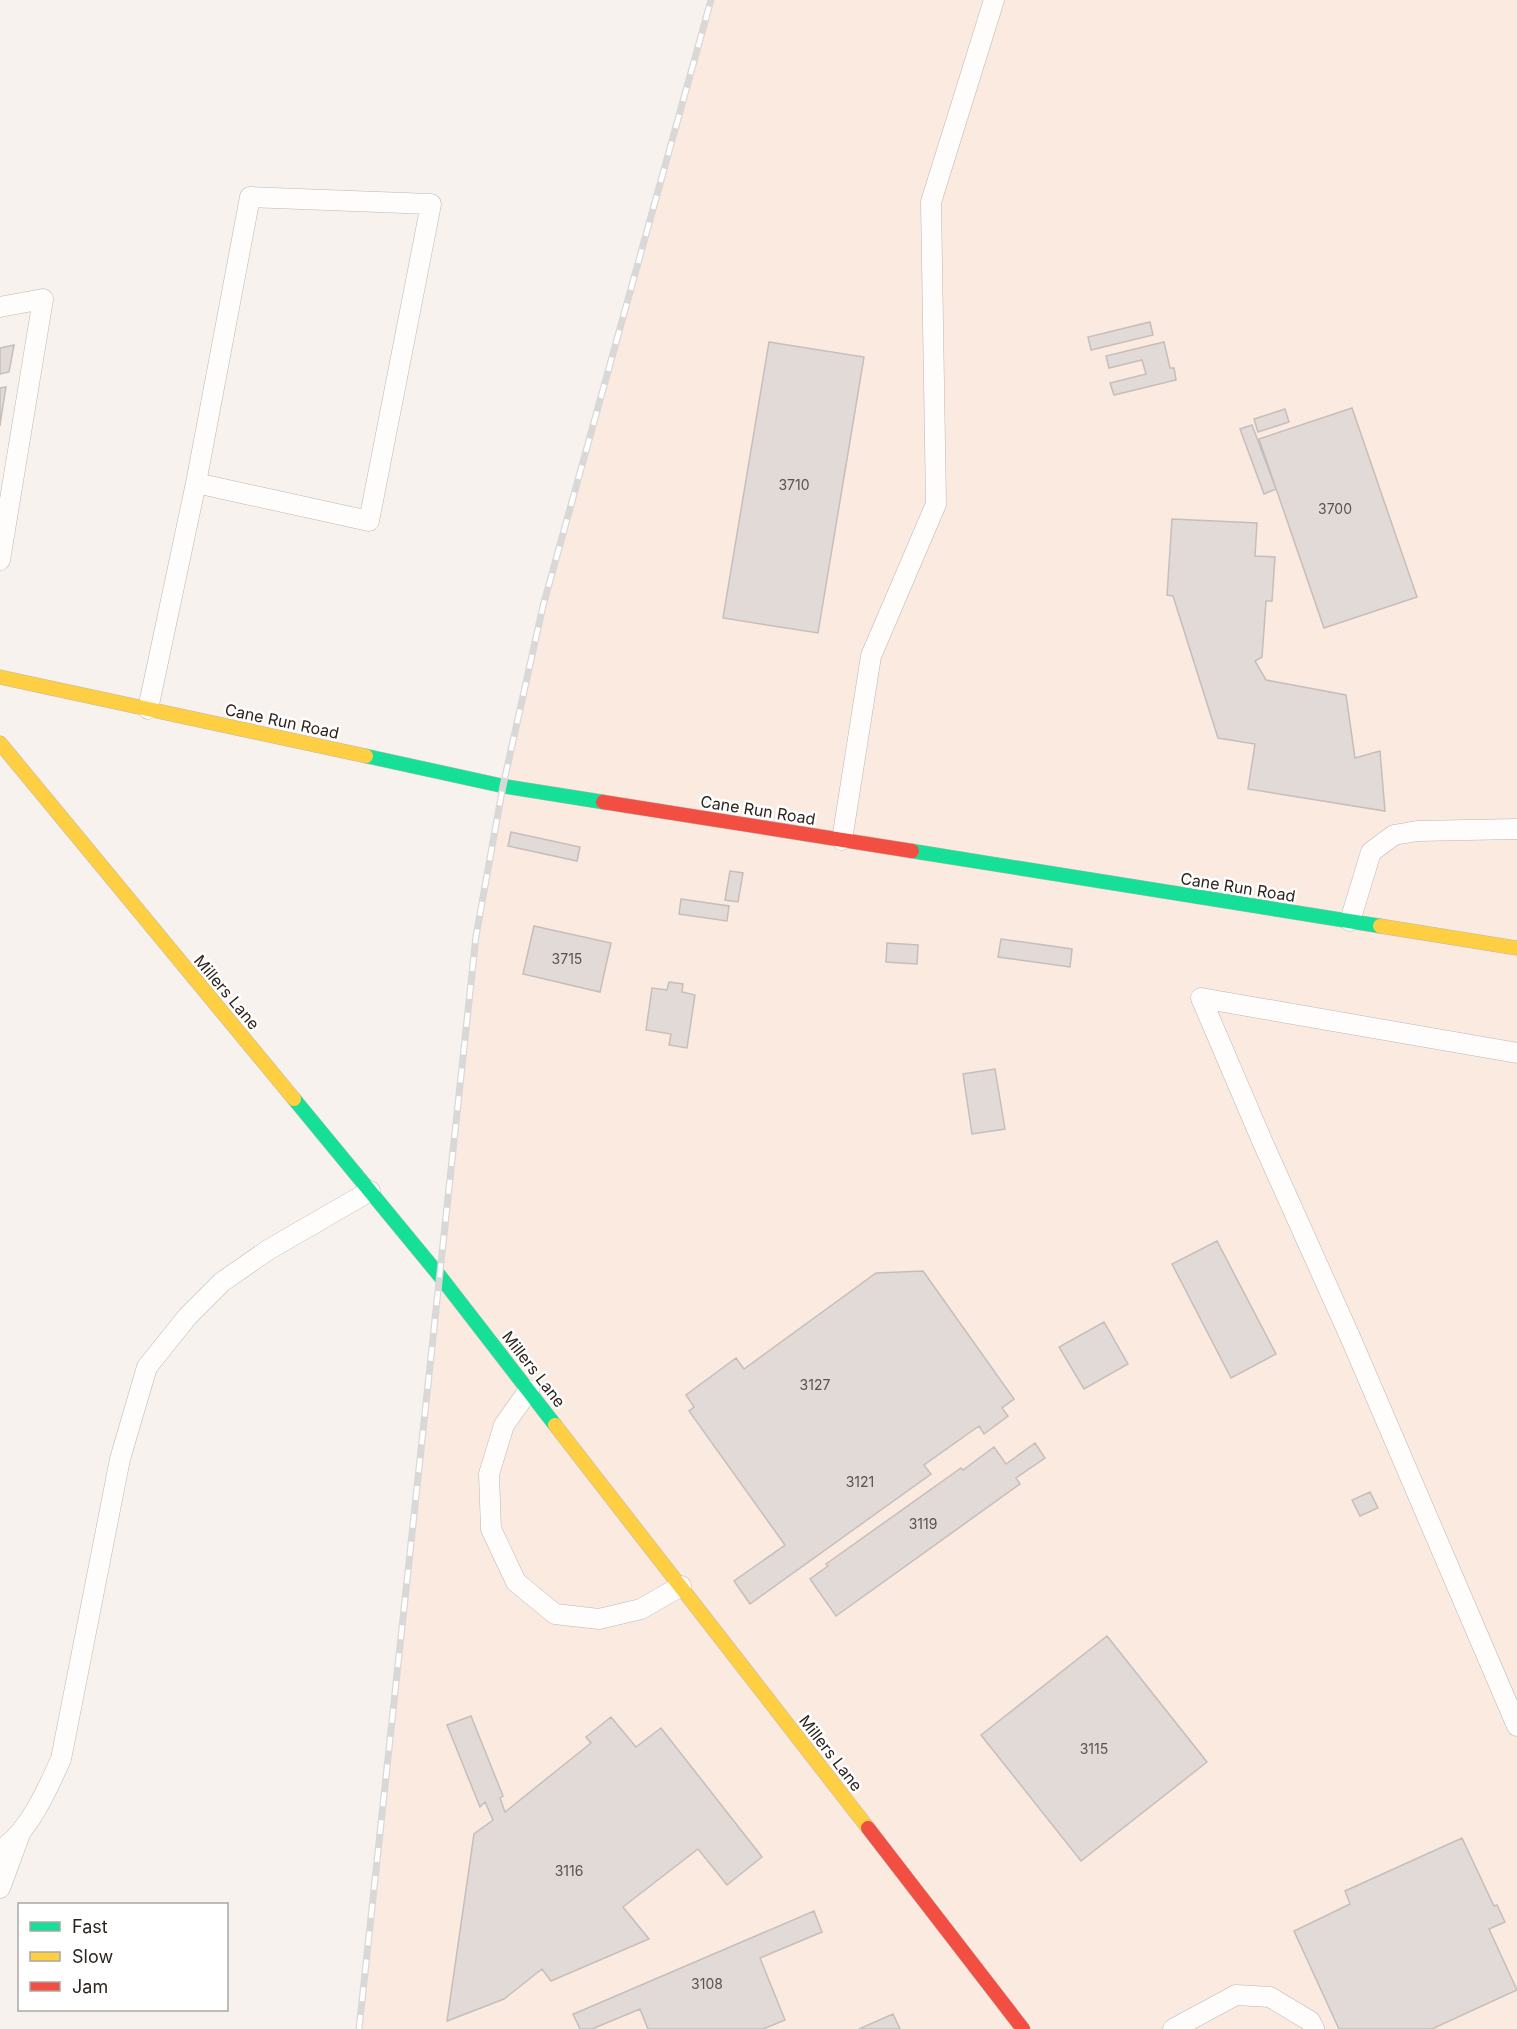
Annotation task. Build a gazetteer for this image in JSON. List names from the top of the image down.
{
  "streets": {
    "street": ["Cane Run Road", "Millers Lane"]
  },
  "house_numbers": [
    "3710",
    "3700",
    "3715",
    "3127",
    "3121",
    "3119",
    "3115",
    "3116",
    "3108"
  ],
  "legend": ["Fast", "Slow", "Jam"]
}
